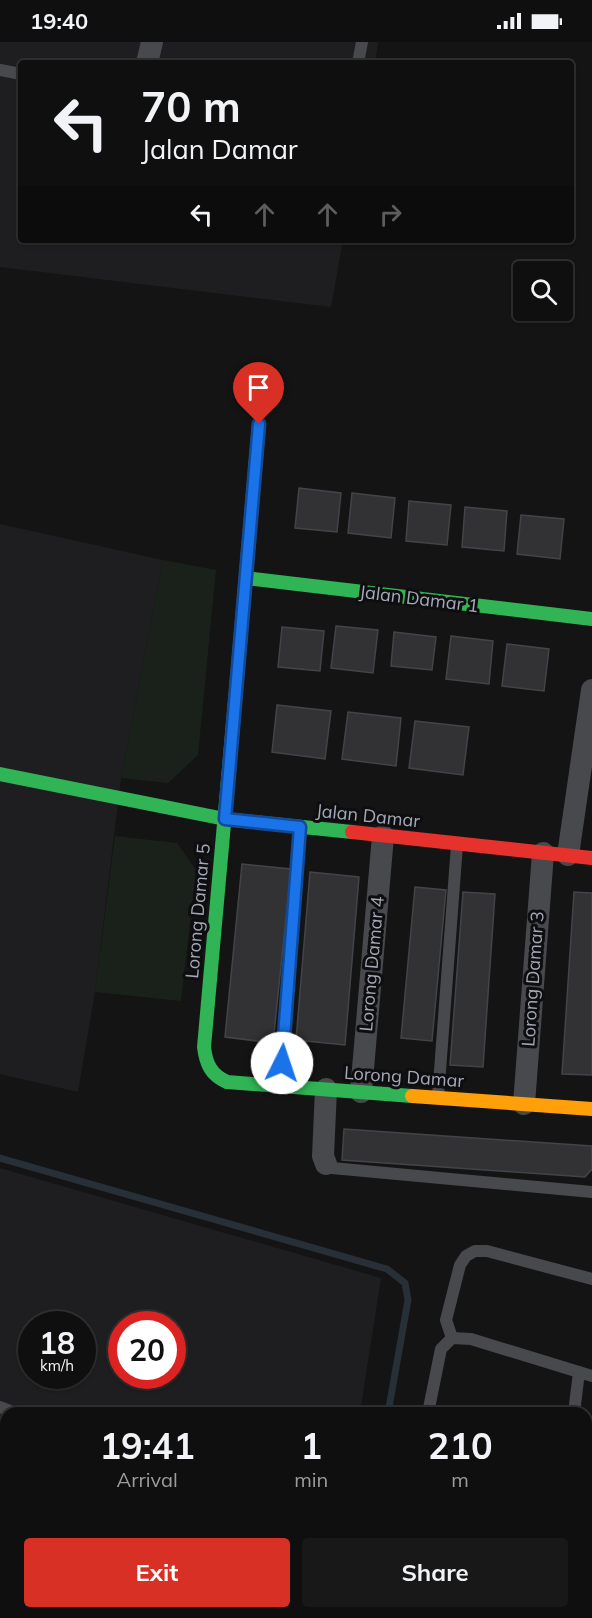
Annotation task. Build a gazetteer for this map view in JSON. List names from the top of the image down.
{
  "streets": {
    "street": [
      "Jalan Damar 1",
      "Jalan Damar",
      "Lorong Damar 5",
      "Lorong Damar 4",
      "Lorong Damar 3",
      "Lorong Damar"
    ]
  },
  "crossings": [
    ["Jalan Damar 1", "Lorong Damar 5"],
    ["Jalan Damar", "Lorong Damar 5"],
    ["Jalan Damar", "Lorong Damar 4"],
    ["Jalan Damar", "Lorong Damar 3"],
    ["Lorong Damar 5", "Lorong Damar"],
    ["Lorong Damar 4", "Lorong Damar"],
    ["Lorong Damar 3", "Lorong Damar"]
  ],
  "page": {
    "status": "19:40",
    "turn": ["70 m", "Jalan Damar"],
    "speed": "18 km/h",
    "limit": "20",
    "eta": [
      "19:41",
      "Arrival",
      "1",
      "min",
      "210",
      "m"
    ],
    "buttons": ["Exit", "Share"]
  }
}
